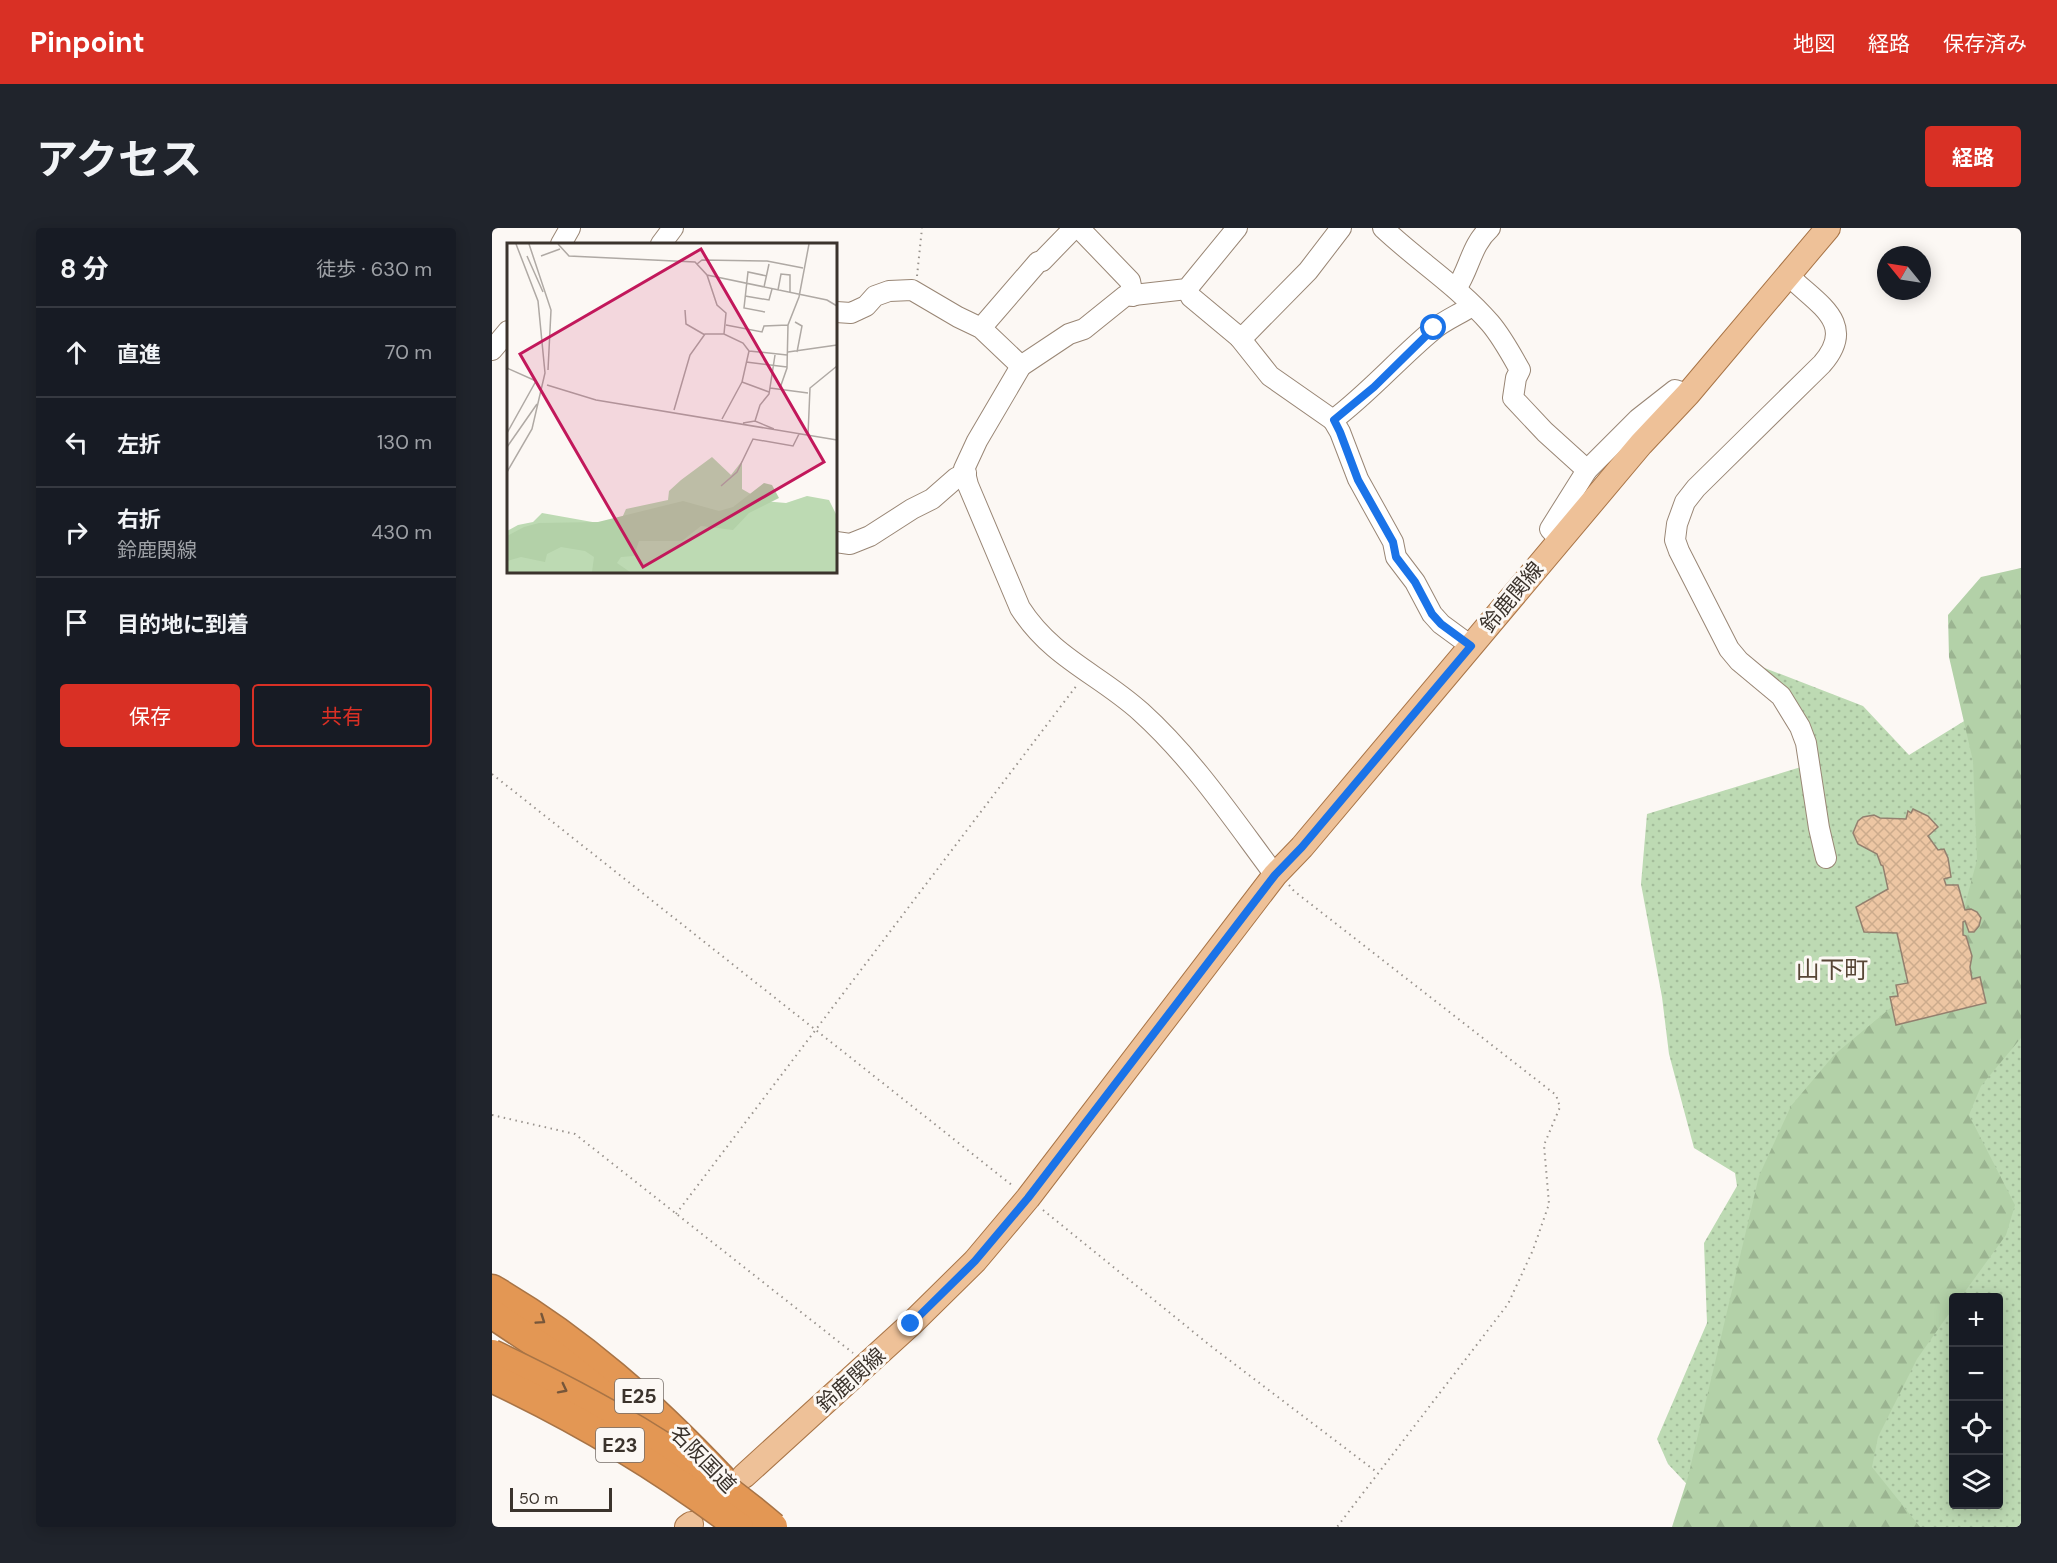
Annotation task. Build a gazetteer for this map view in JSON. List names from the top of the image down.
{
  "streets": {
    "highway": ["E25", "E23", "名阪国道"],
    "main road": ["鈴鹿関線"]
  },
  "crossings": [
    ["E23", "名阪国道"]
  ],
  "districts": ["山下町"],
  "scale_bar": "50 m",
  "north": "top left",
  "page": {
    "header": "Pinpoint",
    "nav": ["地図", "経路", "保存済み"],
    "title": "アクセス",
    "buttons": [
      "経路",
      ["保存", "共有"]
    ],
    "heading": ["8 分", "徒歩 · 630 m"],
    "list": [
      ["直進", "70 m"],
      ["左折", "130 m"],
      ["右折", "鈴鹿関線", "430 m"],
      "目的地に到着"
    ],
    "map_buttons": ["+", "−"],
    "scale": "50 m"
  }
}
